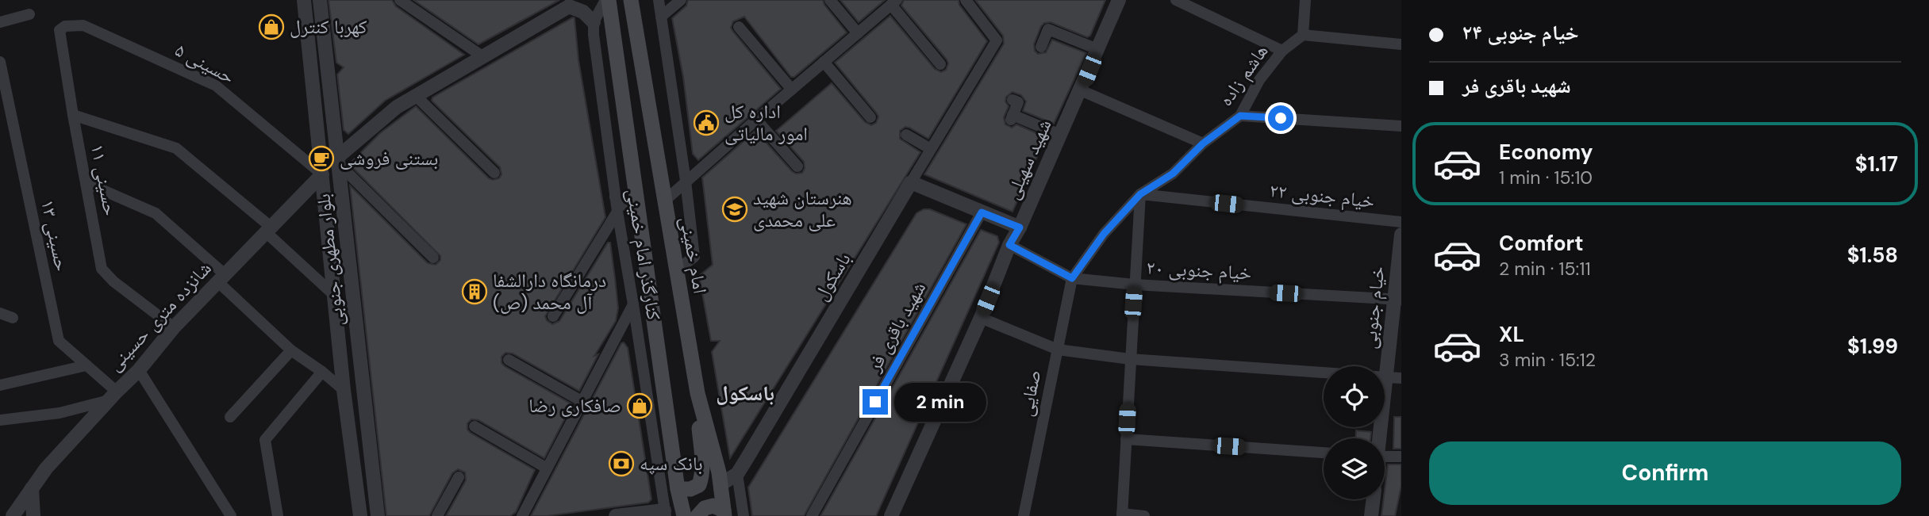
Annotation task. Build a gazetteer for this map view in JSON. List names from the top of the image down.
{
  "streets": {
    "main road": ["امام خمینی"],
    "street": [
      "حسینی ۵",
      "هاشم زاده",
      "شهید سهیلی",
      "حسینی ۱۱",
      "خیام جنوبی ۲۲",
      "حسینی ۱۳",
      "کنارگذر امام خمینی",
      "بلوار مطهری جنوبی",
      "خیام جنوبی ۲۰",
      "باسکول",
      "خیام جنوبی",
      "شانزده متری حسینی",
      "شهید باقری فر",
      "صفایی"
    ]
  },
  "crossings": [
    ["حسینی ۵", "حسینی ۱۱"],
    ["حسینی ۵", "بلوار مطهری جنوبی"],
    ["حسینی ۵", "شانزده متری حسینی"],
    ["هاشم زاده", "خیام جنوبی ۲۲"],
    ["هاشم زاده", "خیام جنوبی ۲۰"],
    ["هاشم زاده", "صفایی"],
    ["حسینی ۱۱", "شانزده متری حسینی"],
    ["حسینی ۱۳", "شانزده متری حسینی"],
    ["امام خمینی", "باسکول"],
    ["بلوار مطهری جنوبی", "شانزده متری حسینی"],
    ["خیام جنوبی ۲۰", "خیام جنوبی"],
    ["خیام جنوبی ۲۰", "صفایی"]
  ],
  "districts": ["باسکول"],
  "places": {
    "shop": ["کهربا کنترل", "صافکاری رضا"],
    "public building": ["اداره کل امور مالیاتی"],
    "cafe": ["بستنی فروشی"],
    "school or university": ["هنرستان شهید علی محمدی"],
    "building": ["درمانگاه دارالشفا آل محمد (ص)"],
    "bank": ["بانک سپه"]
  },
  "page": {
    "banner": ["خیام جنوبی ۲۴", "شهید باقری فر"],
    "list": [
      {
        "name": "Economy",
        "note": "1 min · 15:10",
        "value": "$1.17"
      },
      {
        "name": "Comfort",
        "note": "2 min · 15:11",
        "value": "$1.58"
      },
      {
        "name": "XL",
        "note": "3 min · 15:12",
        "value": "$1.99"
      }
    ],
    "bubble": "2 min",
    "buttons": "Confirm"
  }
}
